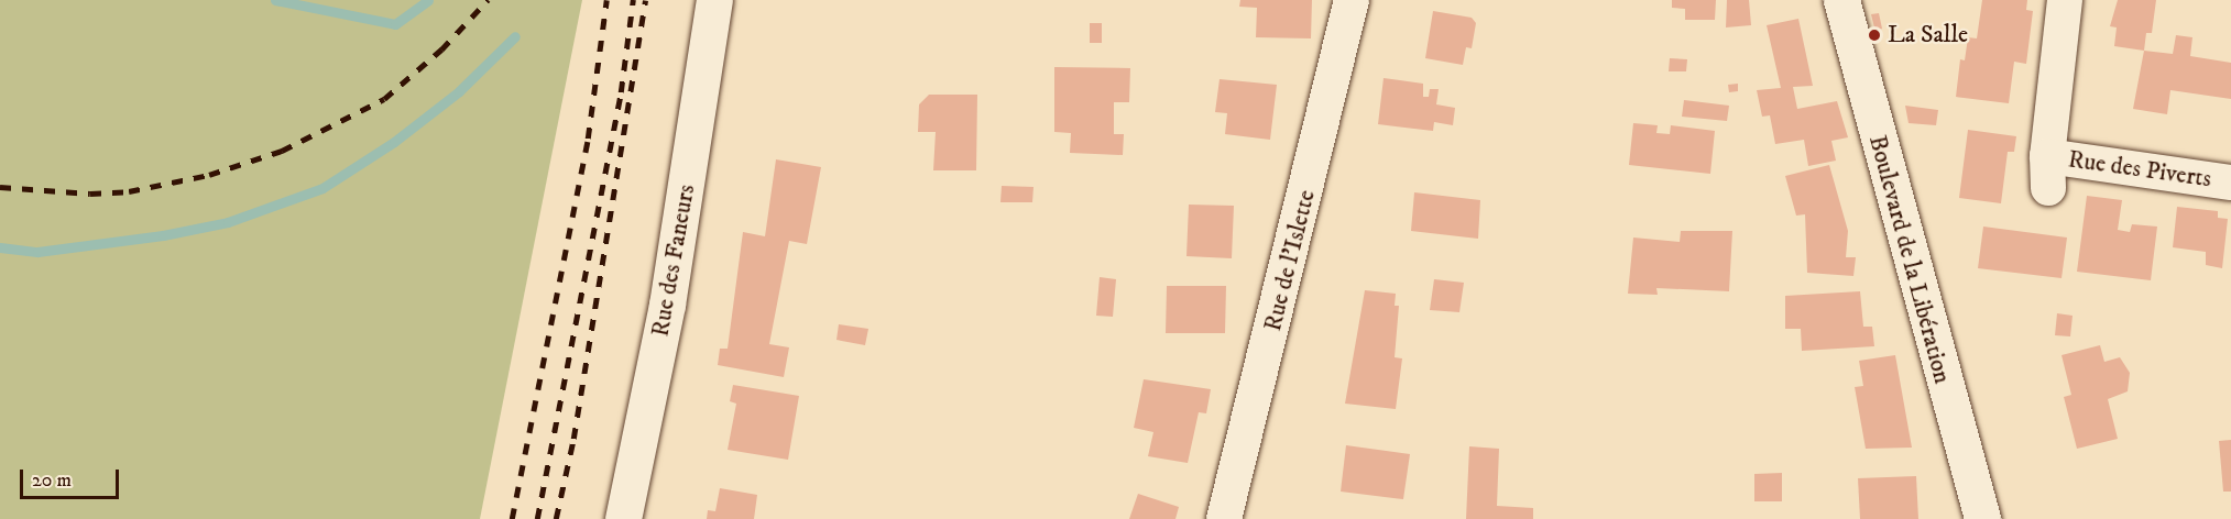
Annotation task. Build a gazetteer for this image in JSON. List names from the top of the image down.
{
  "streets": {
    "street": [
      "Rue des Piverts",
      "Boulevard de la Libération",
      "Rue des Faneurs",
      "Rue de l'Islette"
    ]
  },
  "places": ["La Salle"],
  "scale_bar": "20 m"
}
